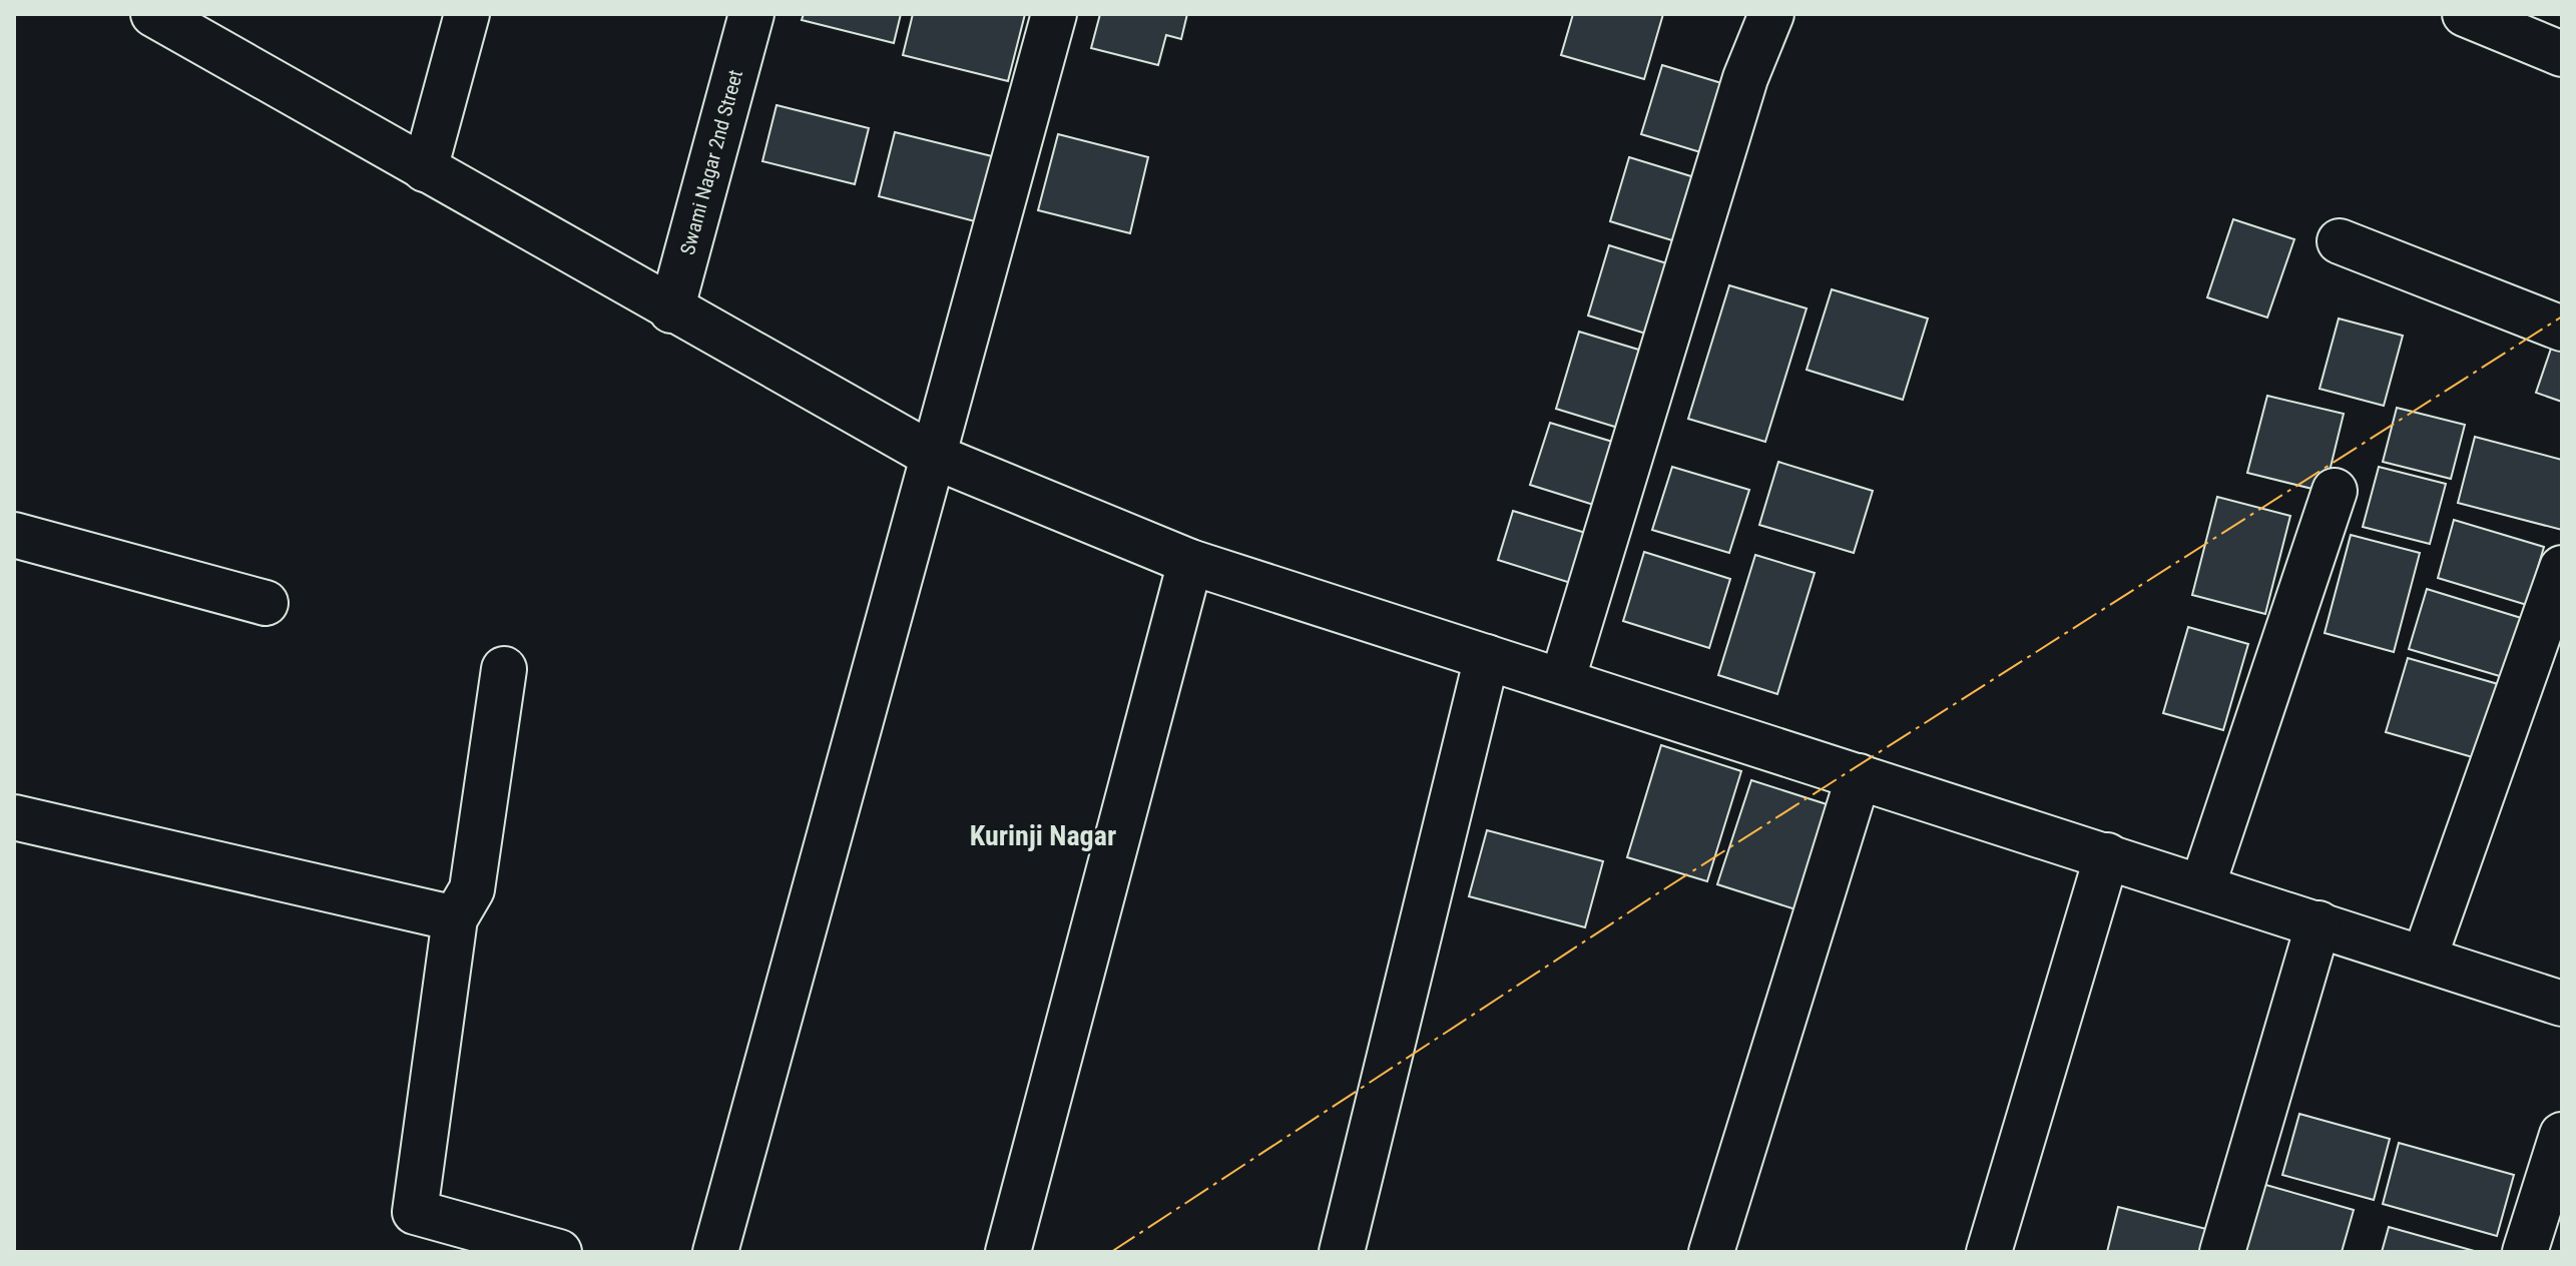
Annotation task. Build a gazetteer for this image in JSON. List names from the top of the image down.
{
  "streets": {
    "street": ["Swami Nagar 2nd Street"]
  },
  "districts": ["Kurinji Nagar"]
}
